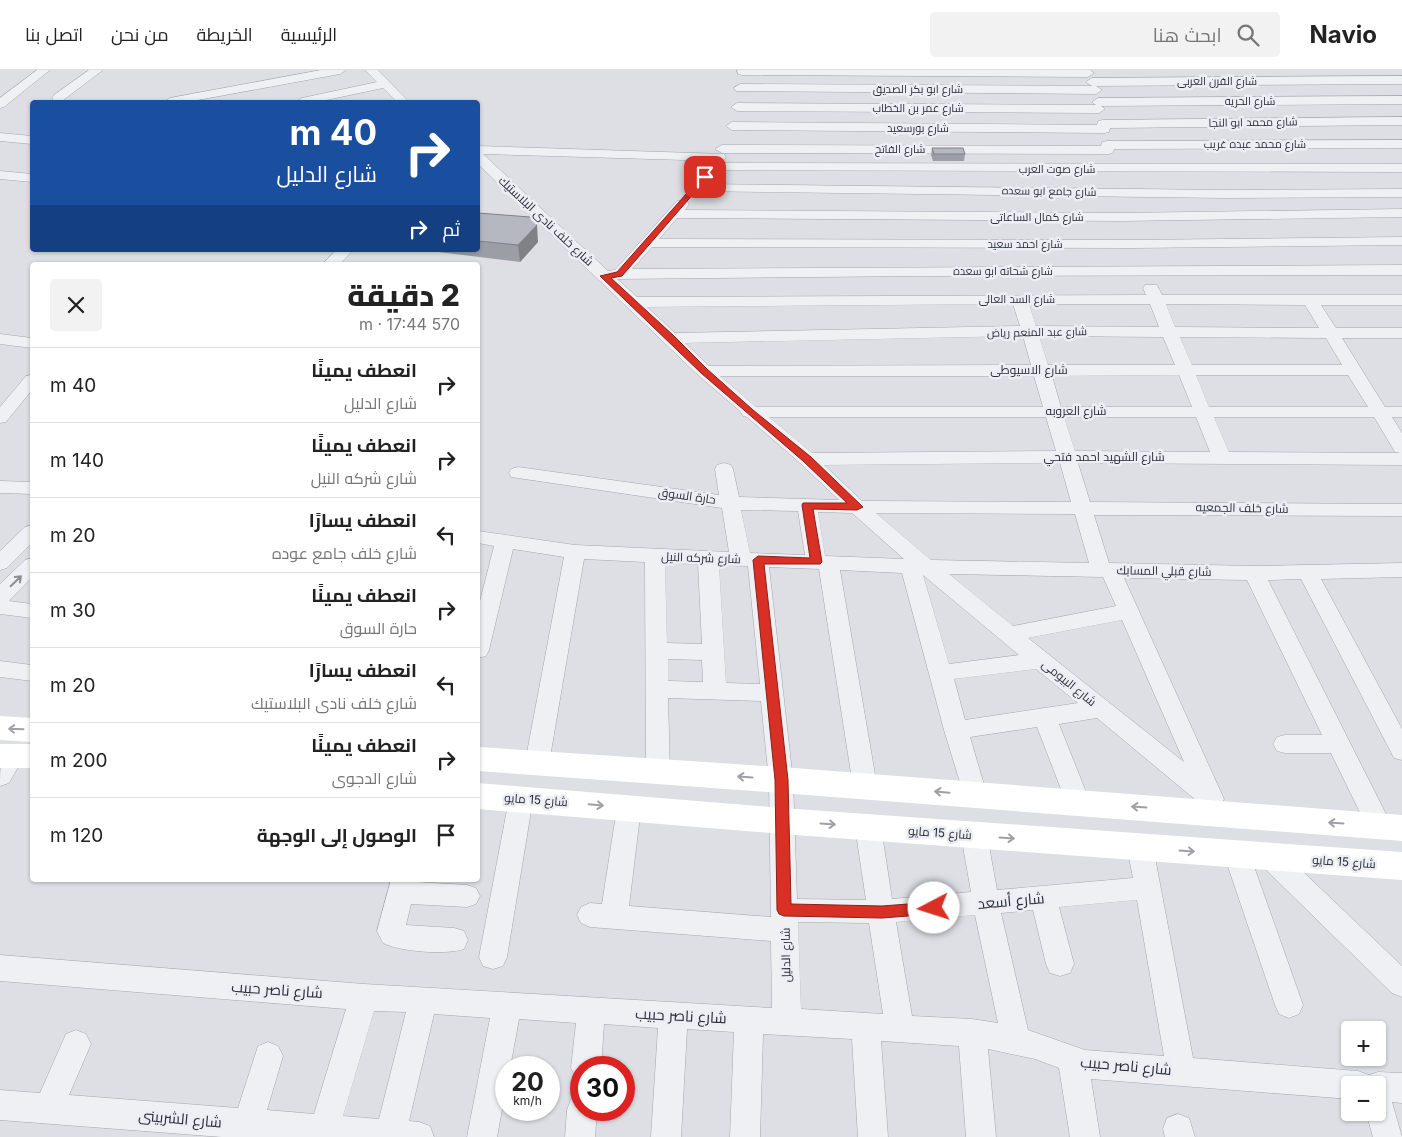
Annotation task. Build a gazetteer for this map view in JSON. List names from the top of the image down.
{
  "streets": {
    "main road": ["شارع 15 مايو"],
    "street": [
      "شارع الفرن العربى",
      "شارع ابو بكر الصديق",
      "شارع الحريه",
      "شارع عمر بن الخطاب",
      "شارع محمد ابو النجا",
      "شارع بورسعيد",
      "شارع محمد عبده غريب",
      "شارع الفاتح",
      "شارع صوت العرب",
      "شارع جامع ابو سعده",
      "شارع كمال الساعاتى",
      "شارع خلف نادى البلاستيك",
      "شارع احمد سعيد",
      "شارع شحاته ابو سعده",
      "شارع السد العالى",
      "شارع عبد المنعم رياض",
      "شارع الاسيوطى",
      "شارع العروبه",
      "شارع الشهيد احمد فتحي",
      "حارة السوق",
      "شارع خلف الجمعيه",
      "شارع شركه النيل",
      "شارع قبلي المسابك",
      "شارع البيومى",
      "شارع أسعد",
      "شارع الدليل",
      "شارع ناصر حبيب",
      "شارع الشربينى"
    ]
  },
  "crossings": [
    ["شارع الفرن العربى", "شارع ابو بكر الصديق"],
    ["شارع الفرن العربى", "شارع الحريه"],
    ["شارع الفرن العربى", "شارع عمر بن الخطاب"],
    ["شارع ابو بكر الصديق", "شارع الحريه"],
    ["شارع ابو بكر الصديق", "شارع عمر بن الخطاب"],
    ["شارع الحريه", "شارع عمر بن الخطاب"],
    ["شارع محمد ابو النجا", "شارع بورسعيد"],
    ["شارع محمد عبده غريب", "شارع الفاتح"],
    ["شارع الفاتح", "شارع صوت العرب"],
    ["شارع خلف نادى البلاستيك", "شارع شحاته ابو سعده"],
    ["شارع خلف نادى البلاستيك", "شارع السد العالى"],
    ["شارع خلف نادى البلاستيك", "شارع عبد المنعم رياض"],
    ["شارع خلف نادى البلاستيك", "شارع الاسيوطى"],
    ["شارع خلف نادى البلاستيك", "شارع العروبه"],
    ["شارع خلف نادى البلاستيك", "شارع الشهيد احمد فتحي"],
    ["شارع خلف نادى البلاستيك", "حارة السوق"],
    ["شارع خلف نادى البلاستيك", "شارع خلف الجمعيه"],
    ["شارع خلف نادى البلاستيك", "شارع شركه النيل"],
    ["شارع خلف نادى البلاستيك", "شارع قبلي المسابك"],
    ["شارع خلف نادى البلاستيك", "شارع البيومى"],
    ["حارة السوق", "شارع خلف الجمعيه"],
    ["حارة السوق", "شارع الدليل"],
    ["شارع شركه النيل", "شارع قبلي المسابك"],
    ["شارع شركه النيل", "شارع البيومى"],
    ["شارع شركه النيل", "شارع الدليل"],
    ["شارع قبلي المسابك", "شارع البيومى"],
    ["شارع 15 مايو", "شارع أسعد"],
    ["شارع 15 مايو", "شارع الدليل"],
    ["شارع أسعد", "شارع الدليل"],
    ["شارع الدليل", "شارع ناصر حبيب"]
  ],
  "page": {
    "header": "Navio",
    "search": "ابحث هنا",
    "nav": [
      "الرئيسية",
      "الخريطة",
      "من نحن",
      "اتصل بنا"
    ],
    "turn": ["40 m", "شارع الدليل"],
    "then": "ثم",
    "heading": ["2 دقيقة", "570 m · 17:44"],
    "list": [
      {
        "name": "انعطف يمينًا",
        "note": "شارع الدليل",
        "value": "40 m"
      },
      {
        "name": "انعطف يمينًا",
        "note": "شارع شركه النيل",
        "value": "140 m"
      },
      {
        "name": "انعطف يسارًا",
        "note": "شارع خلف جامع عوده",
        "value": "20 m"
      },
      {
        "name": "انعطف يمينًا",
        "note": "حارة السوق",
        "value": "30 m"
      },
      {
        "name": "انعطف يسارًا",
        "note": "شارع خلف نادى البلاستيك",
        "value": "20 m"
      },
      {
        "name": "انعطف يمينًا",
        "note": "شارع الدجوى",
        "value": "200 m"
      },
      {
        "name": "الوصول إلى الوجهة",
        "value": "120 m"
      }
    ],
    "map_buttons": ["+", "−"],
    "speed": "20 km/h",
    "limit": "30"
  }
}
